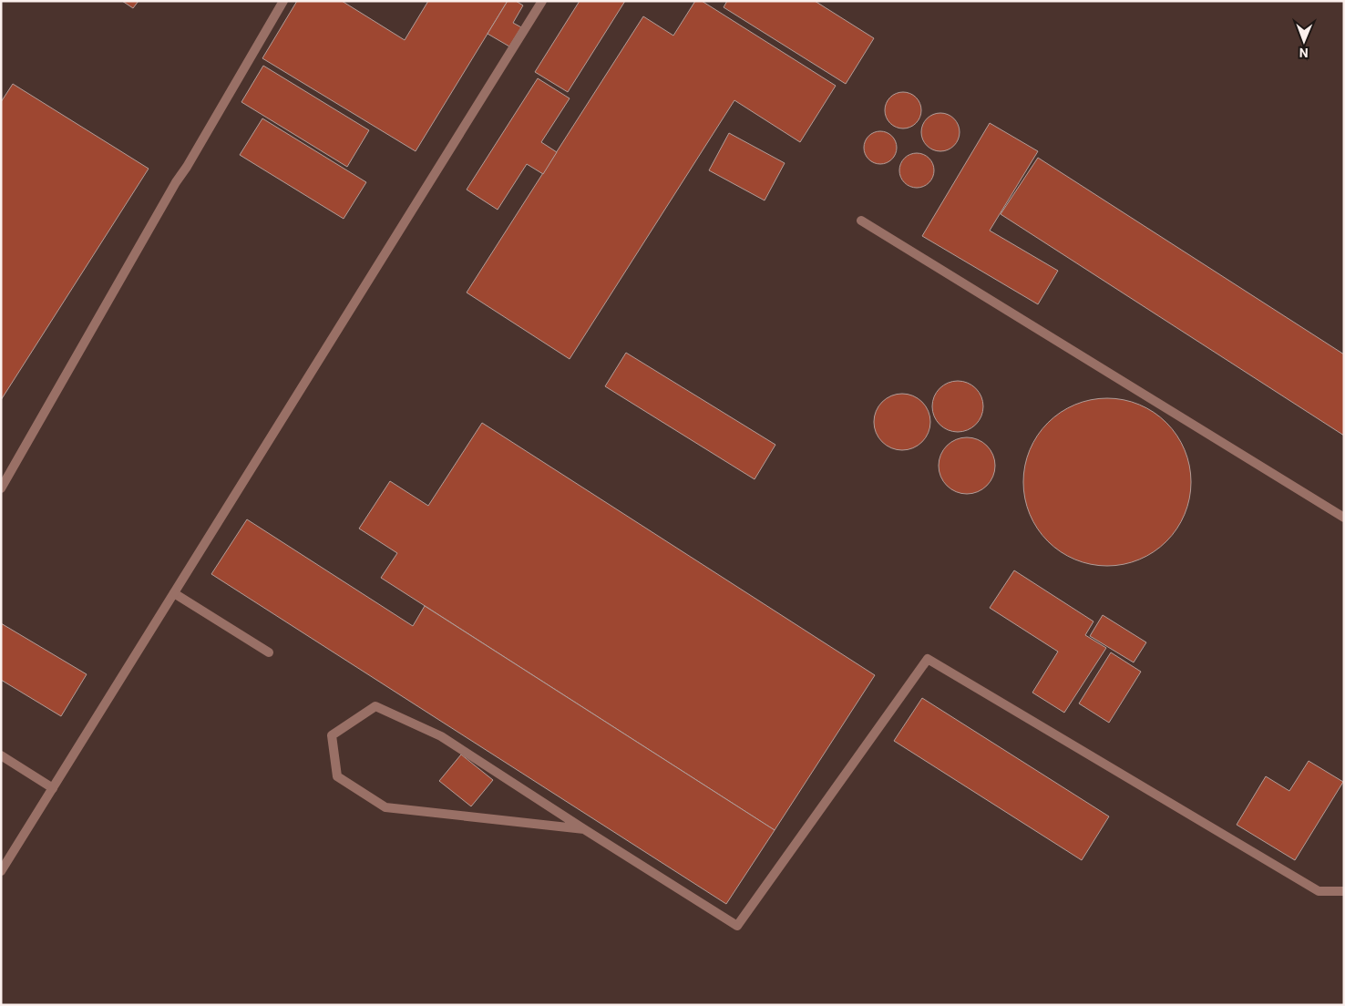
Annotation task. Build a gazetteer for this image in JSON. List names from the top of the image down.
{
  "north": "bottom"
}
